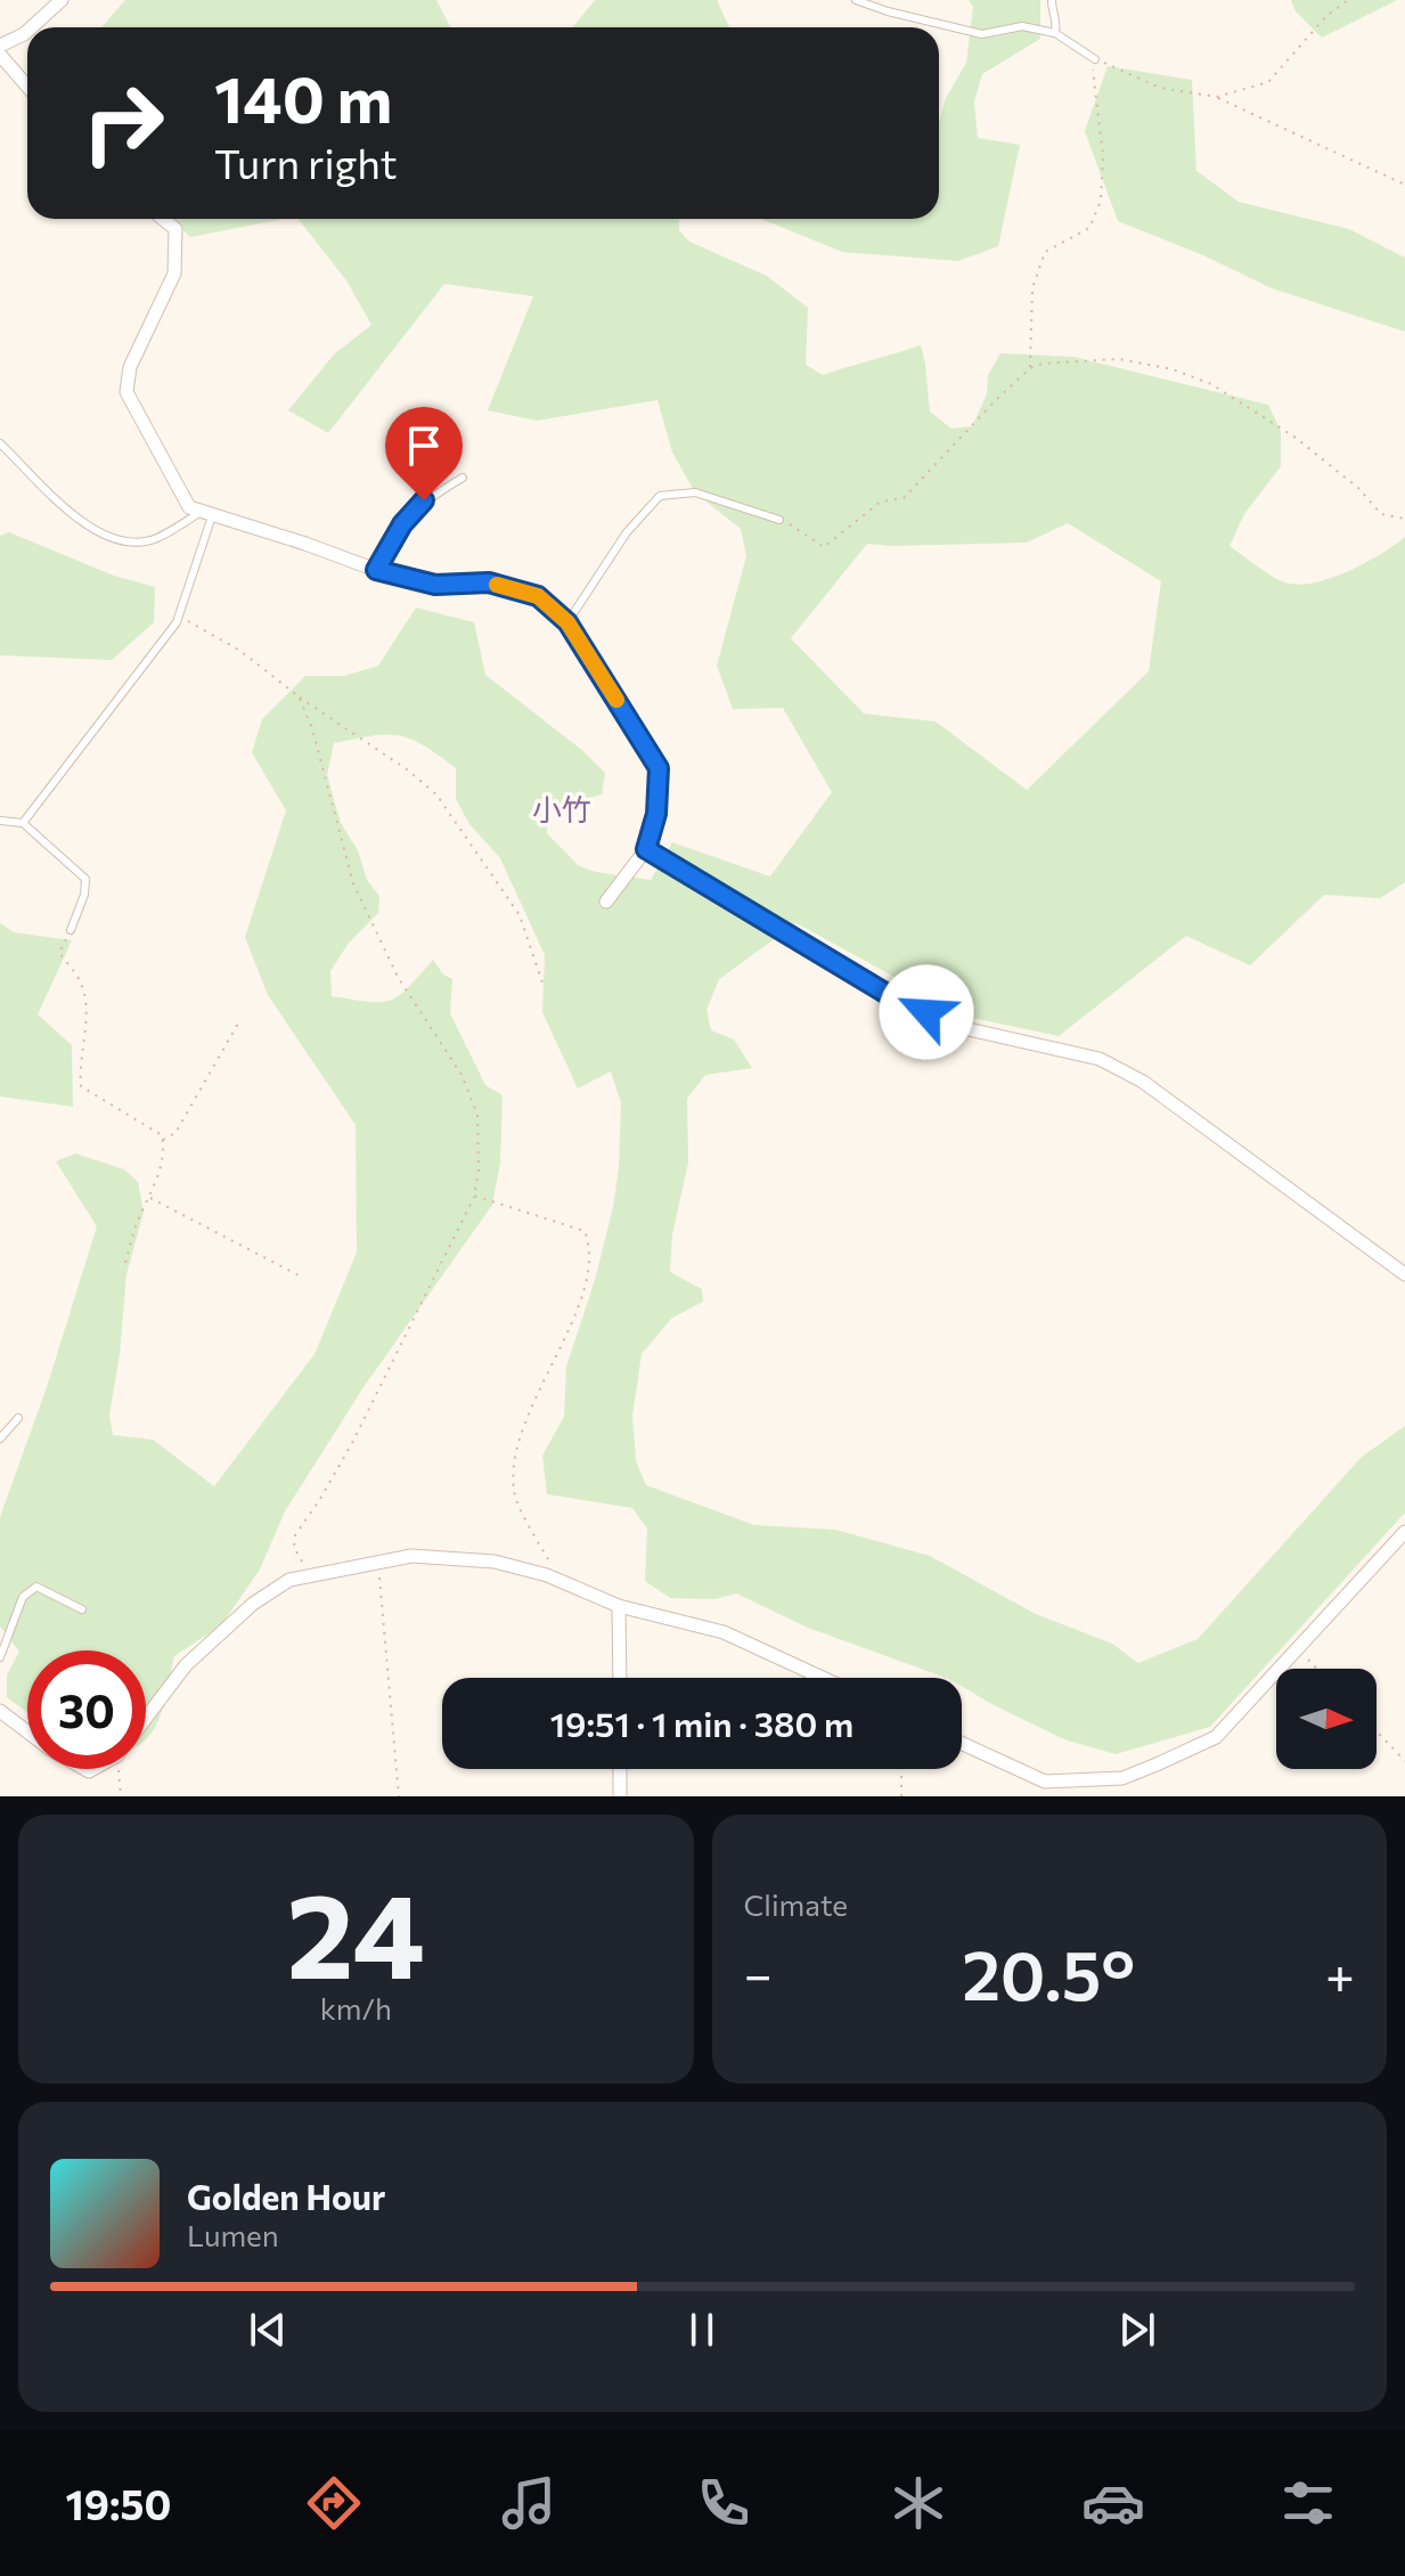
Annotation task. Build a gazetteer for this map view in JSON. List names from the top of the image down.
{
  "districts": ["小竹"],
  "north": "right",
  "page": {
    "turn": ["140 m", "Turn right"],
    "limit": "30",
    "trip": "19:51 · 1 min · 380 m",
    "tile": [
      ["24", "km/h"],
      "Climate"
    ],
    "heat": ["−", "20.5°", "+"],
    "song": ["Golden Hour", "Lumen"],
    "tabs": "19:50"
  }
}
